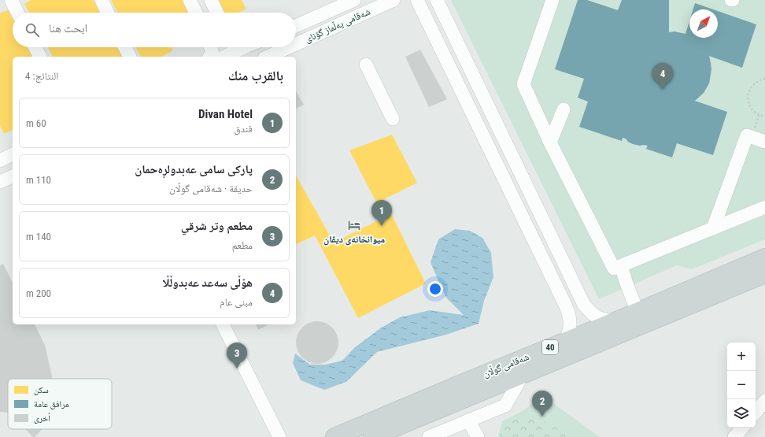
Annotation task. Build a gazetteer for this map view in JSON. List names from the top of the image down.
{
  "streets": {
    "main road": ["40", "شەقامی گوڵان"],
    "street": ["شەقامی یەڵماز گۆنای"]
  },
  "places": {
    "hotel": ["میوانخانەی دیڤان"]
  },
  "legend": ["سكن", "مرافق عامة", "أخرى"],
  "north": "top right",
  "page": {
    "search": "ابحث هنا",
    "heading": ["بالقرب منك", "النتائج: 4"],
    "pins": [
      "4",
      "1",
      "3",
      "2"
    ],
    "list": [
      {
        "mark": "1",
        "name": "Divan Hotel",
        "note": "فندق",
        "value": "60 m"
      },
      {
        "mark": "2",
        "name": "پارکی سامی عەبدولڕەحمان",
        "note": "حديقة · شەقامی گوڵان",
        "value": "110 m"
      },
      {
        "mark": "3",
        "name": "مطعم وتر شرقي",
        "note": "مطعم",
        "value": "140 m"
      },
      {
        "mark": "4",
        "name": "ھۆڵی سەعد عەبدوڵڵا",
        "note": "مبنى عام",
        "value": "200 m"
      }
    ],
    "map_buttons": ["+", "−"]
  }
}
